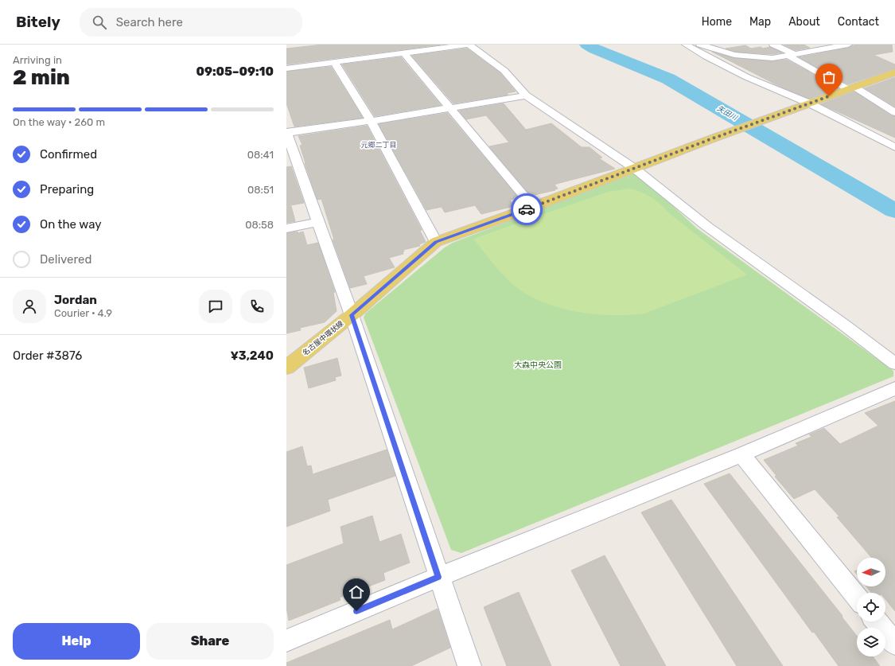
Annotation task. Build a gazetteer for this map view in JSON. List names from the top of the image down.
{
  "streets": {
    "main road": ["名古屋中環状線"]
  },
  "districts": ["元郷二丁目"],
  "water": ["矢田川"],
  "parks": ["大森中央公園"],
  "north": "left",
  "page": {
    "header": "Bitely",
    "search": "Search here",
    "nav": [
      "Home",
      "Map",
      "About",
      "Contact"
    ],
    "heading": ["2 min", "Arriving in", "09:05–09:10"],
    "panel": [
      "Jordan",
      "Courier · 4.9",
      "Order #3876",
      "¥3,240"
    ],
    "bar": "On the way · 260 m",
    "list": [
      ["Confirmed", "08:41"],
      ["Preparing", "08:51"],
      ["On the way", "08:58"],
      "Delivered"
    ],
    "buttons": ["Help", "Share"]
  }
}
